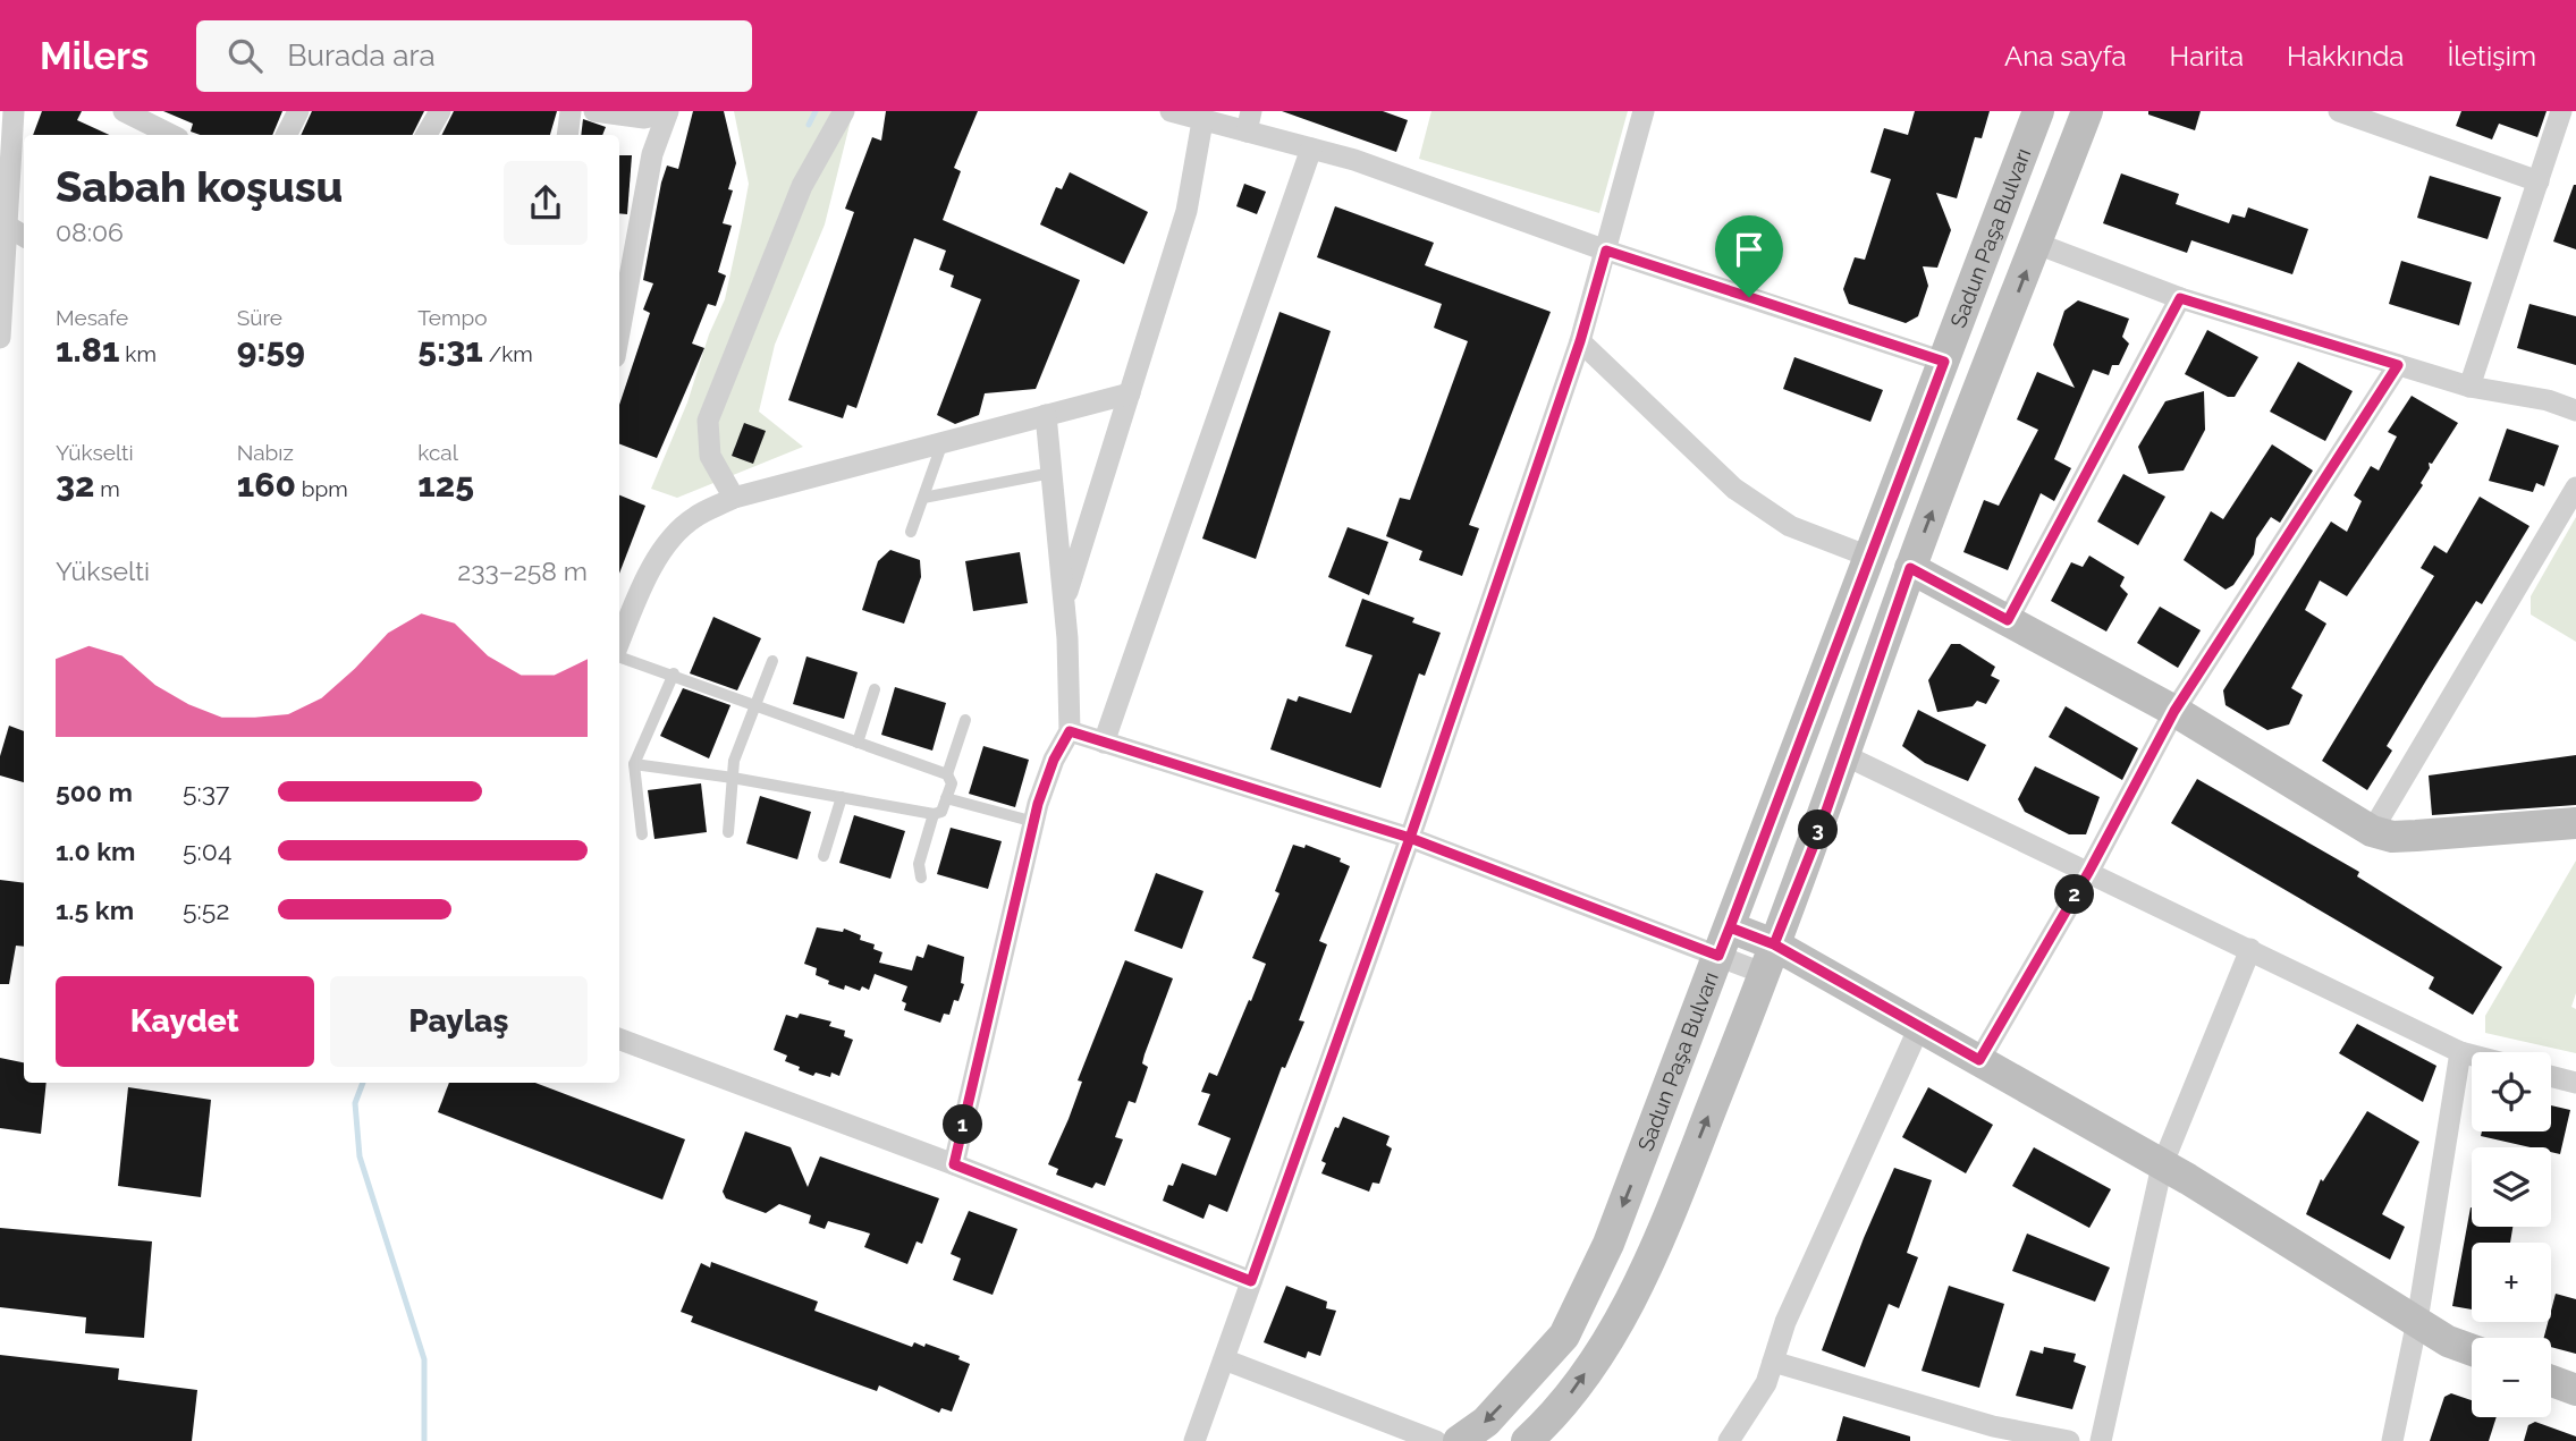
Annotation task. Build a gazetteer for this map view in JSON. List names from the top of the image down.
{
  "streets": {
    "main road": ["Sadun Paşa Bulvarı"]
  },
  "page": {
    "header": "Milers",
    "search": "Burada ara",
    "nav": [
      "Ana sayfa",
      "Harita",
      "Hakkında",
      "İletişim"
    ],
    "heading": ["Sabah koşusu", "08:06"],
    "stats": [
      ["Mesafe", "1.81 km"],
      ["Süre", "9:59"],
      ["Tempo", "5:31 /km"],
      ["Yükselti", "32 m"],
      ["Nabız", "160 bpm"],
      ["kcal", "125"]
    ],
    "chart": ["Yükselti", "233–258 m"],
    "list": [
      {
        "name": "500 m",
        "note": "5:37"
      },
      {
        "name": "1.0 km",
        "note": "5:04"
      },
      {
        "name": "1.5 km",
        "note": "5:52"
      }
    ],
    "pins": ["3", "2", "1"],
    "buttons": ["Kaydet", "Paylaş"],
    "map_buttons": ["+", "−"]
  }
}
